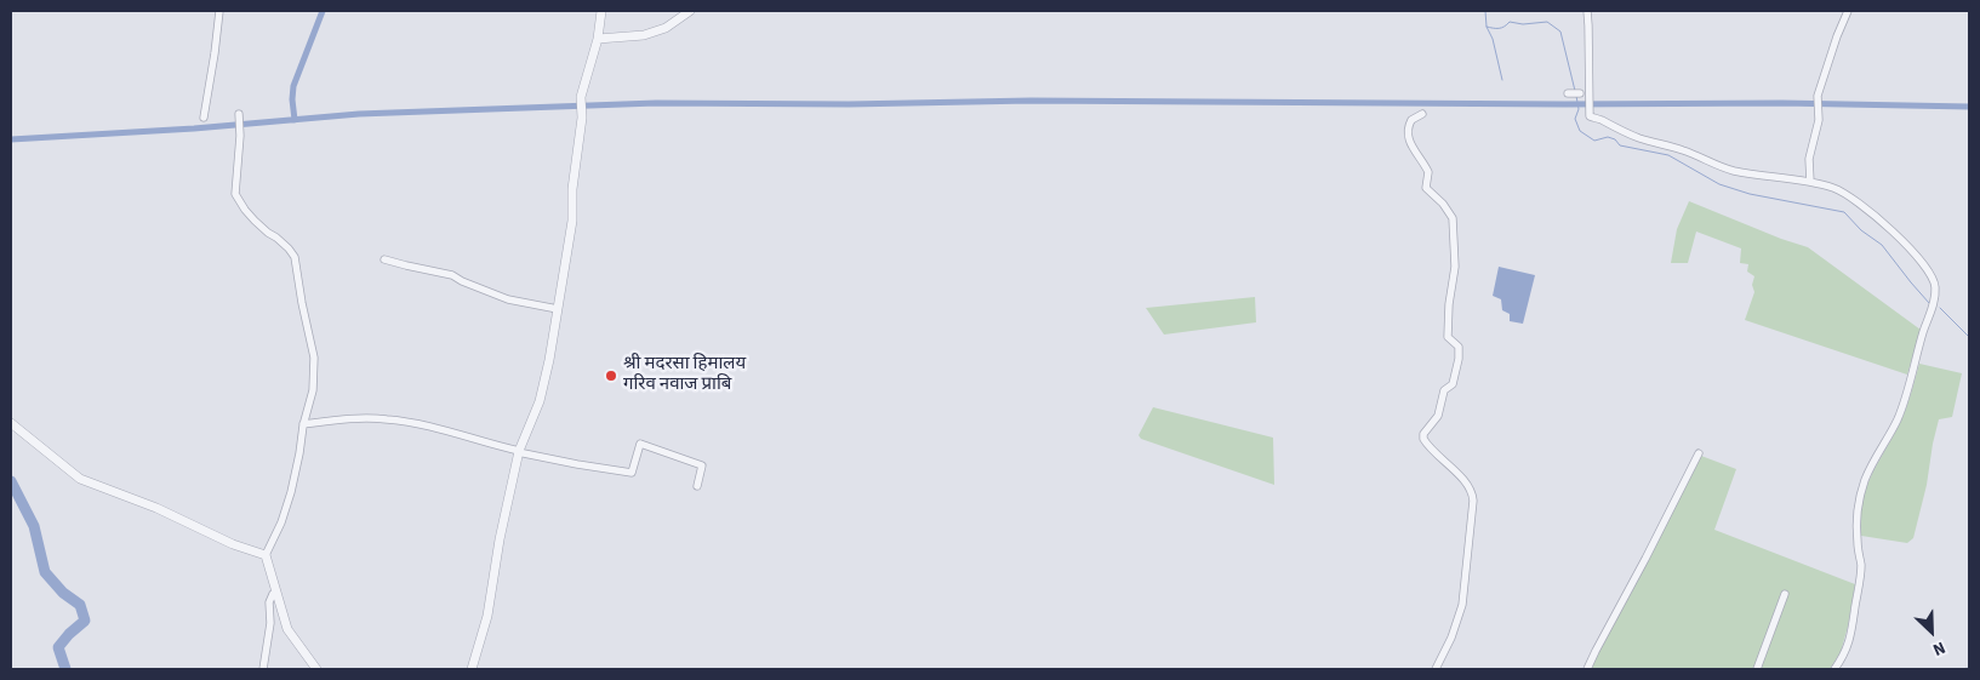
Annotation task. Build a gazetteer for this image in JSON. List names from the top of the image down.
{
  "places": ["श्री मदरसा हिमालय गरिव नवाज प्राबि"],
  "north": "bottom right"
}
